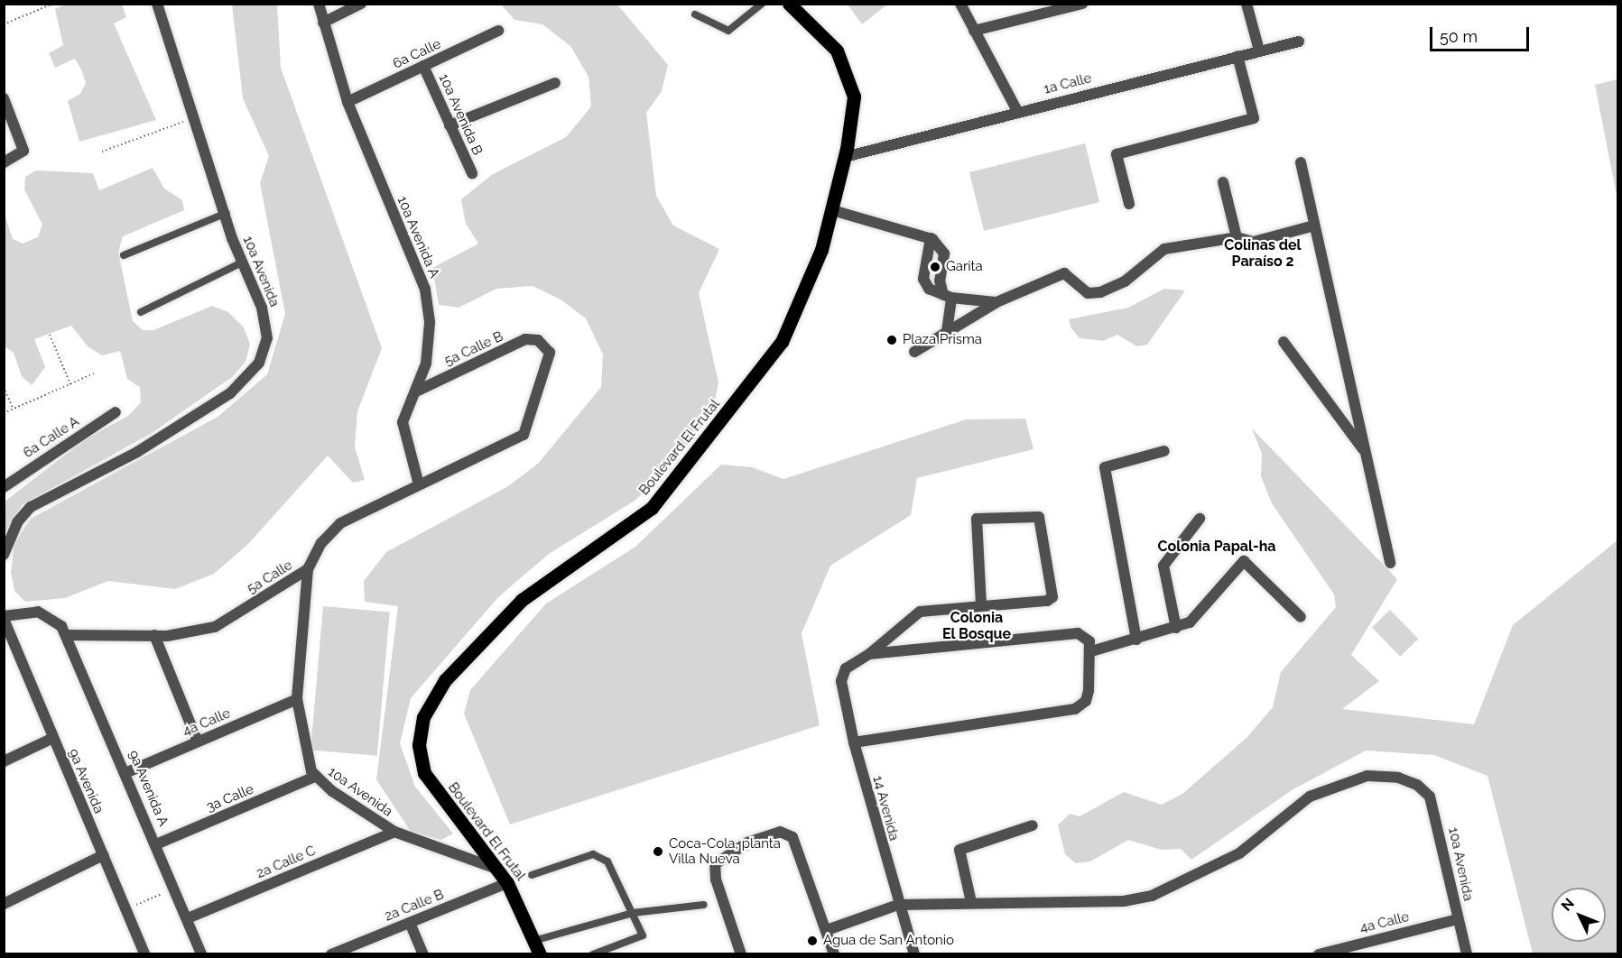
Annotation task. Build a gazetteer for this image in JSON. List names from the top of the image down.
{
  "streets": {
    "main road": ["Boulevard El Frutal"],
    "street": [
      "6a Calle",
      "1a Calle",
      "10a Avenida B",
      "10a Avenida A",
      "10a Avenida",
      "5a Calle B",
      "6a Calle A",
      "5a Calle",
      "4a Calle",
      "9a Avenida",
      "9a Avenida A",
      "3a Calle",
      "14 Avenida",
      "2a Calle C",
      "2a Calle B"
    ]
  },
  "crossings": [
    ["6a Calle", "10a Avenida B"],
    ["6a Calle", "10a Avenida A"],
    ["1a Calle", "Boulevard El Frutal"],
    ["10a Avenida A", "5a Calle B"],
    ["10a Avenida A", "5a Calle"],
    ["10a Avenida", "Boulevard El Frutal"],
    ["10a Avenida", "5a Calle"],
    ["10a Avenida", "4a Calle"],
    ["10a Avenida", "3a Calle"],
    ["10a Avenida", "2a Calle C"],
    ["5a Calle B", "5a Calle"],
    ["Boulevard El Frutal", "2a Calle B"],
    ["5a Calle", "9a Avenida A"],
    ["4a Calle", "9a Avenida A"],
    ["9a Avenida A", "3a Calle"],
    ["9a Avenida A", "2a Calle C"]
  ],
  "districts": ["Colinas del Paraíso 2", "Colonia Papal-ha", "Colonia El Bosque"],
  "places": [
    "Garita",
    "Plaza Prisma",
    "Coca-Cola, planta Villa Nueva",
    "Agua de San Antonio"
  ],
  "scale_bar": "50 m",
  "north": "top left"
}
